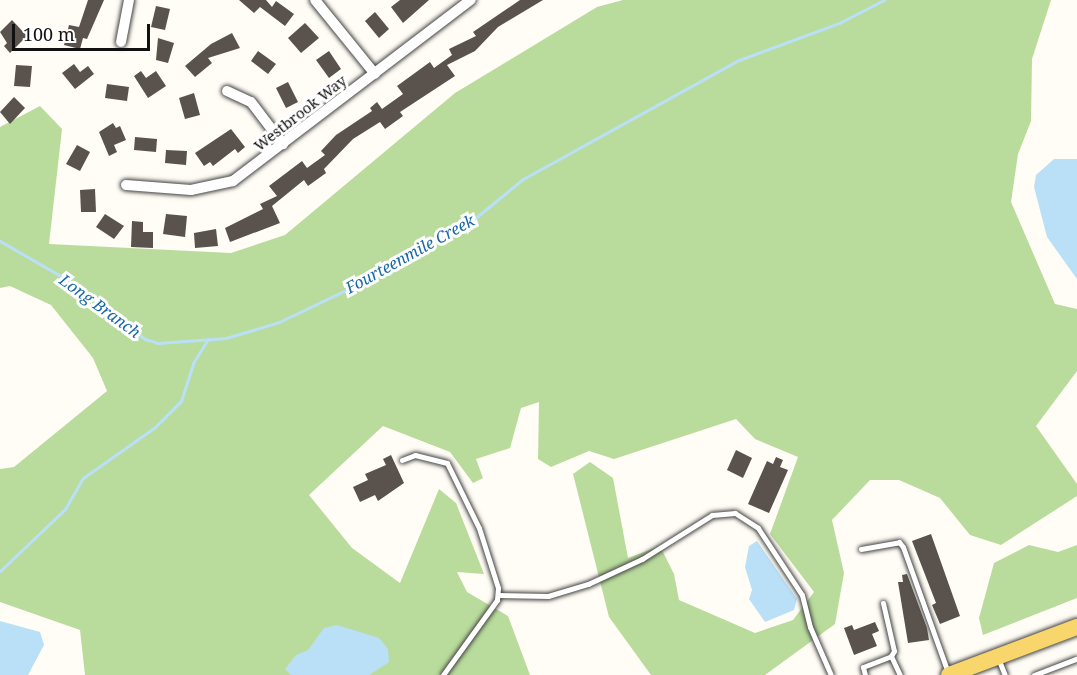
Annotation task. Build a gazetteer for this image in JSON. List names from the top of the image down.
{
  "streets": {
    "street": ["Westbrook Way"]
  },
  "water": ["Fourteenmile Creek", "Long Branch"],
  "scale_bar": "100 m"
}
